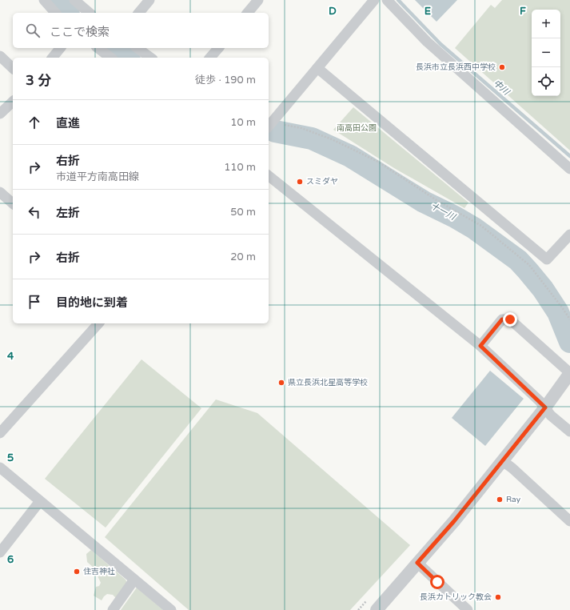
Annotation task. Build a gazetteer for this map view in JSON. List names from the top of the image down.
{
  "water": ["中川", "十一川"],
  "parks": ["南高田公園"],
  "places": [
    "長浜市立長浜西中学校",
    "スミダヤ",
    "県立長浜北星高等学校",
    "Ray",
    "住吉神社",
    "長浜カトリック教会"
  ],
  "page": {
    "map_buttons": ["+", "−"],
    "search": "ここで検索",
    "heading": ["3 分", "徒歩 · 190 m"],
    "list": [
      ["直進", "10 m"],
      ["右折", "市道平方南高田線", "110 m"],
      ["左折", "50 m"],
      ["右折", "20 m"],
      "目的地に到着"
    ]
  },
  "grid": {
    "columns": ["D", "E", "F"],
    "rows": ["4", "5", "6"]
  }
}
